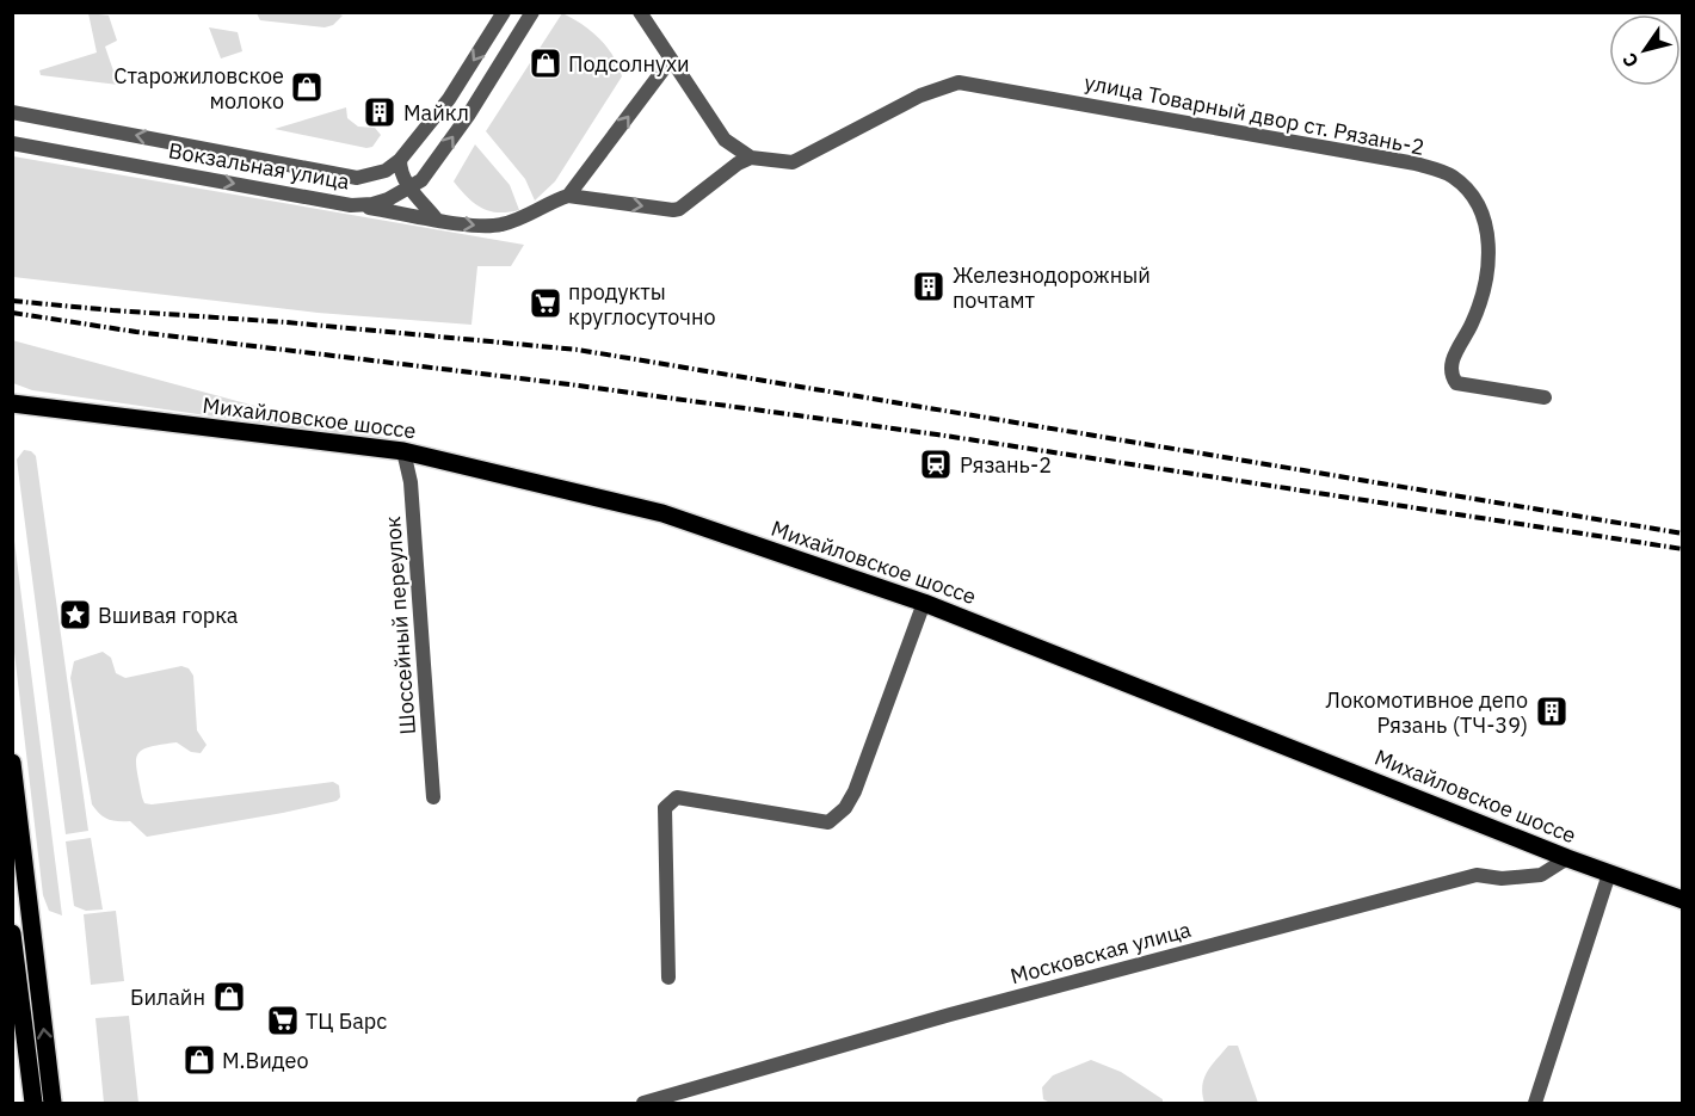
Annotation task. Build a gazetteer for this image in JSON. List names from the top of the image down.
{
  "streets": {
    "main road": ["Михайловское шоссе"],
    "street": [
      "улица Товарный двор ст. Рязань-2",
      "Вокзальная улица",
      "Шоссейный переулок",
      "Московская улица"
    ]
  },
  "crossings": [
    ["Михайловское шоссе", "Шоссейный переулок"],
    ["Михайловское шоссе", "Московская улица"]
  ],
  "places": {
    "shop": [
      "Подсолнухи",
      "Старожиловское молоко",
      "Билайн",
      "М.Видео"
    ],
    "building": ["Майкл", "Железнодорожный почтамт", "Локомотивное депо Рязань (ТЧ-39)"],
    "supermarket": ["продукты круглосуточно", "ТЦ Барс"],
    "station": ["Рязань-2"],
    "place": ["Вшивая горка"]
  },
  "north": "bottom left"
}
